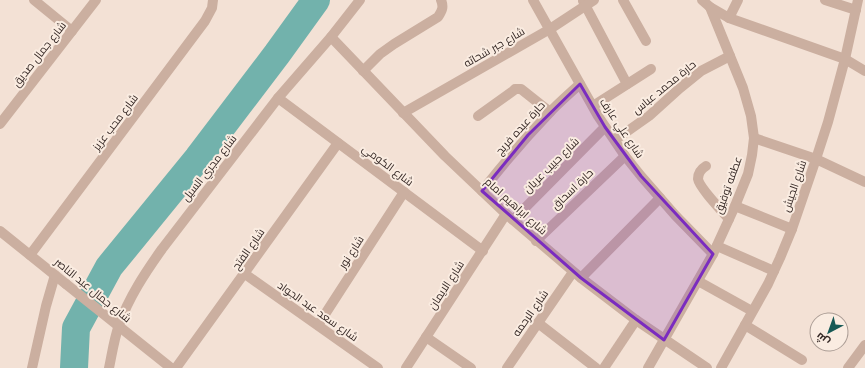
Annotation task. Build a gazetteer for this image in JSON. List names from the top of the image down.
{
  "streets": {
    "street": [
      "شارع جبر شحاته",
      "شارع جمال صديق",
      "حارة محمد عباس",
      "شارع محب عزيز",
      "حارة عبده فريج",
      "شارع علي عارف",
      "شارع الكومي",
      "شارع حبيب عريان",
      "شارع مجري السيل",
      "عطفه توفيق",
      "شارع الجيش",
      "حارة اسحاق",
      "شارع ابراهيم امام",
      "شارع الفتح",
      "شارع نور",
      "شارع الايمان",
      "شارع جمال عبد الناصر",
      "شارع سعد عبد الجواد",
      "شارع الرحمه"
    ]
  },
  "crossings": [
    ["شارع جبر شحاته", "شارع علي عارف"],
    ["شارع جبر شحاته", "شارع ابراهيم امام"],
    ["حارة محمد عباس", "شارع علي عارف"],
    ["حارة محمد عباس", "عطفه توفيق"],
    ["شارع محب عزيز", "شارع جمال عبد الناصر"],
    ["حارة عبده فريج", "شارع علي عارف"],
    ["حارة عبده فريج", "شارع ابراهيم امام"],
    ["شارع علي عارف", "شارع حبيب عريان"],
    ["شارع علي عارف", "عطفه توفيق"],
    ["شارع علي عارف", "شارع الجيش"],
    ["شارع علي عارف", "حارة اسحاق"],
    ["شارع علي عارف", "شارع الرحمه"],
    ["شارع الكومي", "شارع مجري السيل"],
    ["شارع الكومي", "شارع الفتح"],
    ["شارع الكومي", "شارع نور"],
    ["شارع الكومي", "شارع الايمان"],
    ["شارع حبيب عريان", "شارع ابراهيم امام"],
    ["شارع حبيب عريان", "شارع الايمان"],
    ["شارع مجري السيل", "شارع ابراهيم امام"],
    ["شارع مجري السيل", "شارع جمال عبد الناصر"],
    ["عطفه توفيق", "شارع ابراهيم امام"],
    ["حارة اسحاق", "شارع ابراهيم امام"],
    ["شارع ابراهيم امام", "شارع الايمان"],
    ["شارع ابراهيم امام", "شارع الرحمه"],
    ["شارع الفتح", "شارع سعد عبد الجواد"],
    ["شارع نور", "شارع سعد عبد الجواد"]
  ],
  "north": "bottom left"
}
